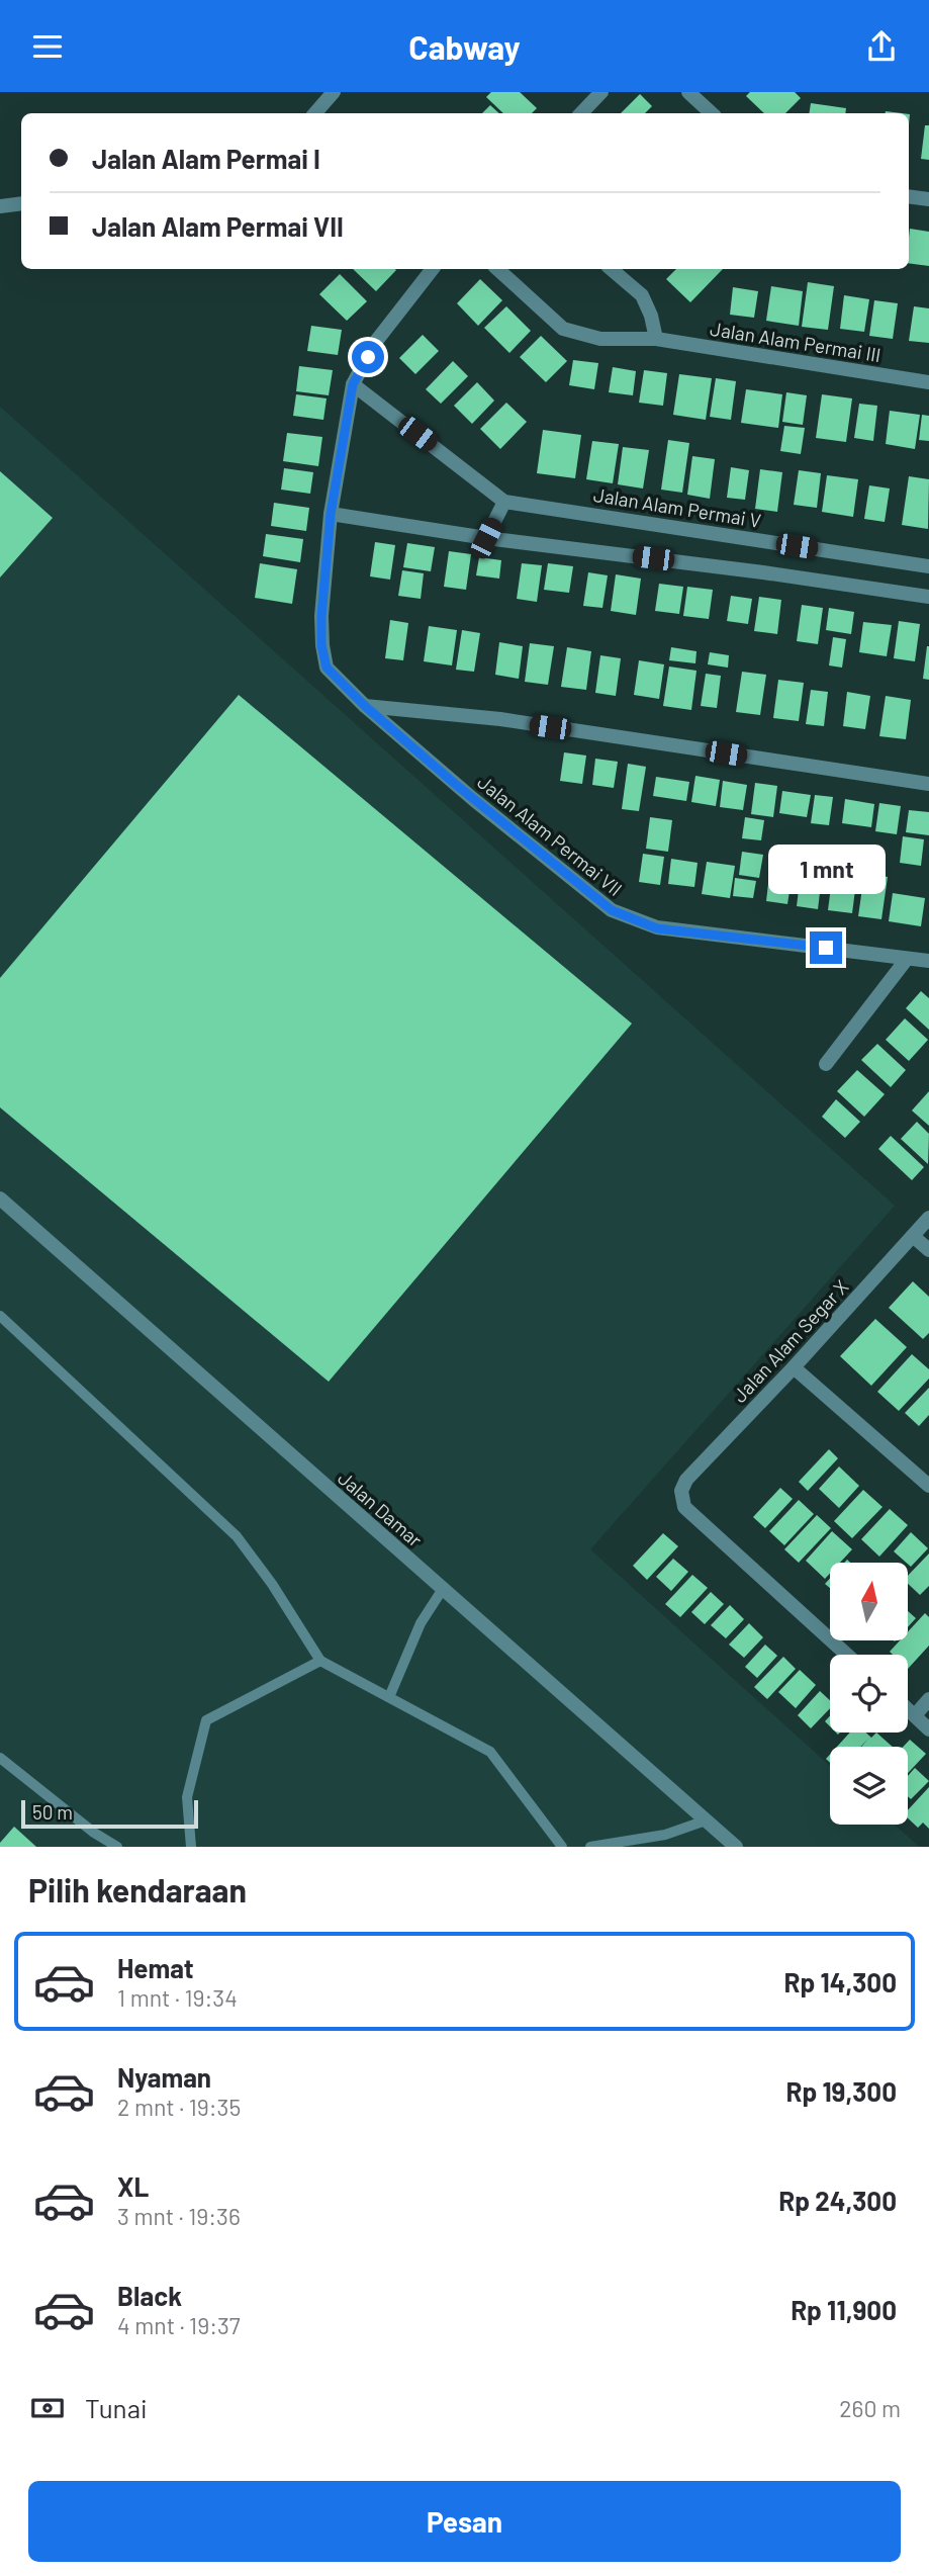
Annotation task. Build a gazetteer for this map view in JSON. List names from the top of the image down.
{
  "streets": {
    "street": [
      "Jalan Alam Permai III",
      "Jalan Alam Permai V",
      "Jalan Alam Permai VII",
      "Jalan Alam Segar X",
      "Jalan Damar"
    ]
  },
  "crossings": [
    ["Jalan Alam Permai V", "Jalan Alam Permai VII"]
  ],
  "scale_bar": "50 m",
  "north": "top",
  "page": {
    "header": "Cabway",
    "banner": ["Jalan Alam Permai I", "Jalan Alam Permai VII"],
    "bubble": "1 mnt",
    "scale": "50 m",
    "heading": "Pilih kendaraan",
    "list": [
      {
        "name": "Hemat",
        "note": "1 mnt · 19:34",
        "value": "Rp 14,300"
      },
      {
        "name": "Nyaman",
        "note": "2 mnt · 19:35",
        "value": "Rp 19,300"
      },
      {
        "name": "XL",
        "note": "3 mnt · 19:36",
        "value": "Rp 24,300"
      },
      {
        "name": "Black",
        "note": "4 mnt · 19:37",
        "value": "Rp 11,900"
      }
    ],
    "pay": ["Tunai", "260 m"],
    "buttons": "Pesan"
  }
}
